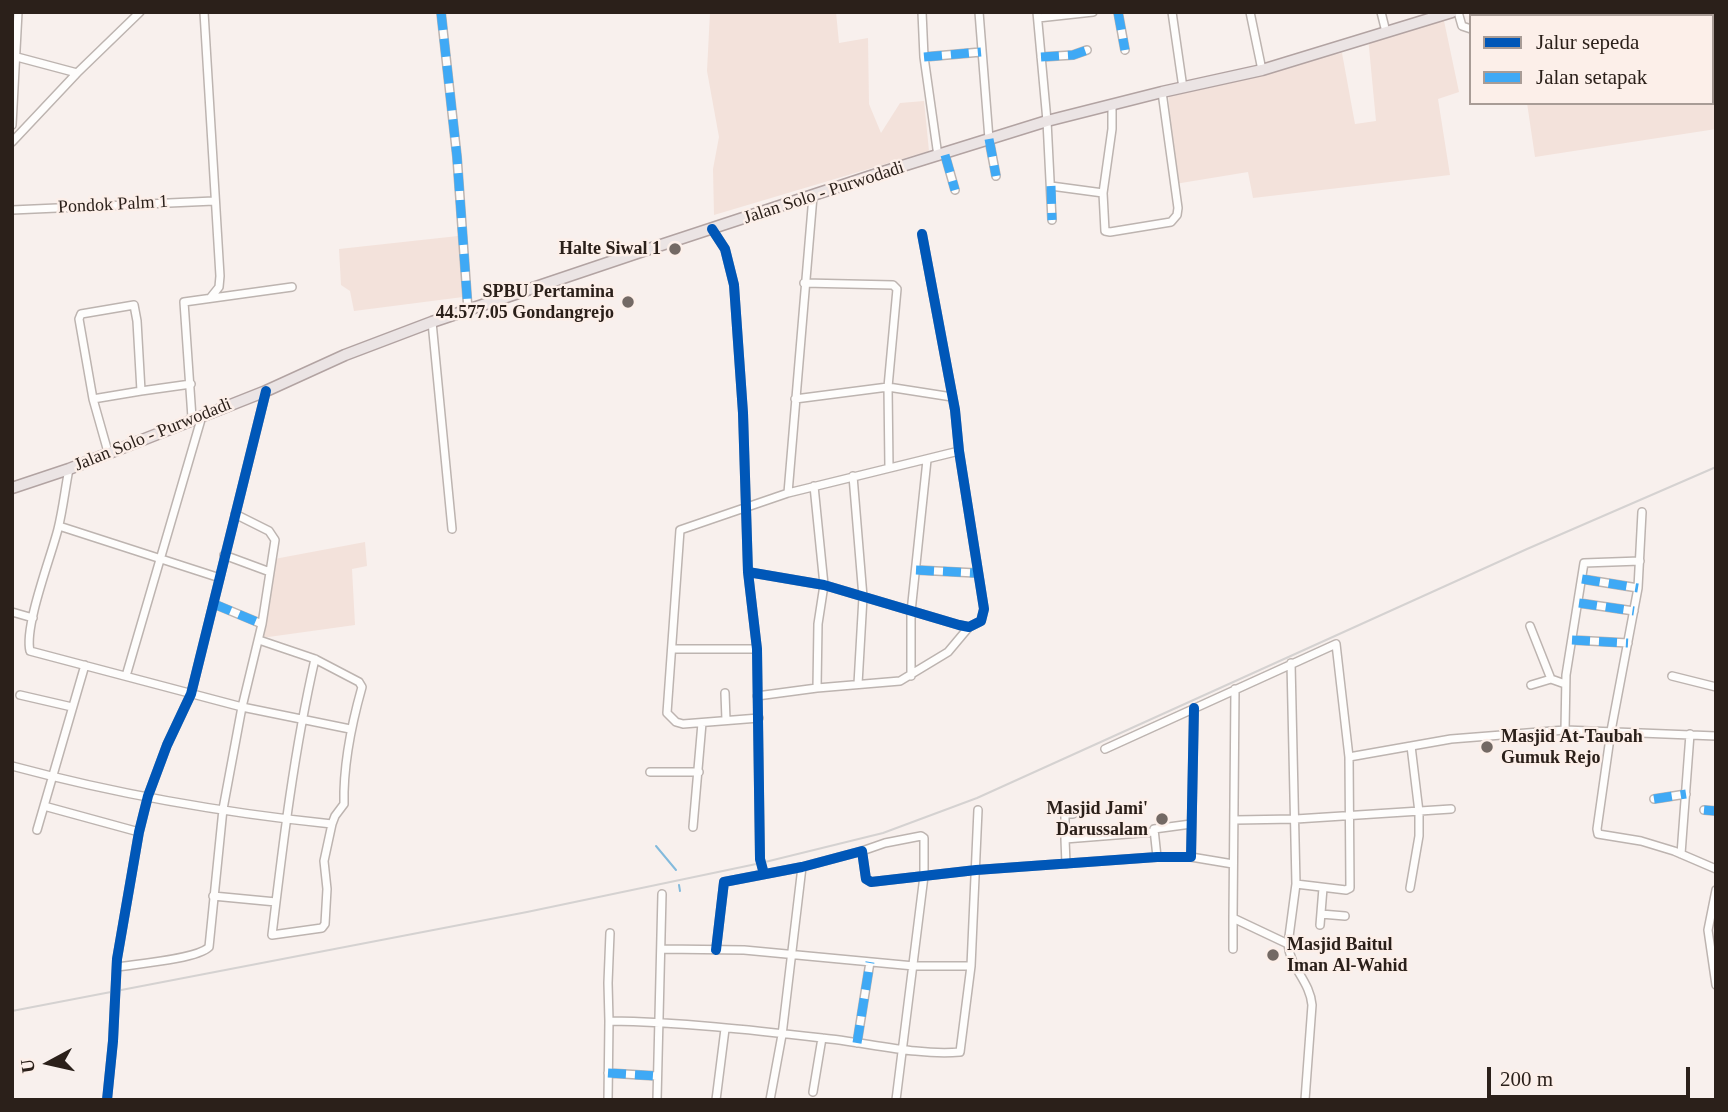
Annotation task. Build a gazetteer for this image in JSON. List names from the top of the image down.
{
  "streets": {
    "main road": ["Jalan Solo - Purwodadi"],
    "street": ["Pondok Palm 1"]
  },
  "places": [
    "Halte Siwal 1",
    "SPBU Pertamina 44.577.05 Gondangrejo",
    "Masjid At-Taubah Gumuk Rejo",
    "Masjid Jami' Darussalam",
    "Masjid Baitul Iman Al-Wahid"
  ],
  "legend": ["Jalur sepeda", "Jalan setapak"],
  "scale_bar": "200 m",
  "north": "left"
}
